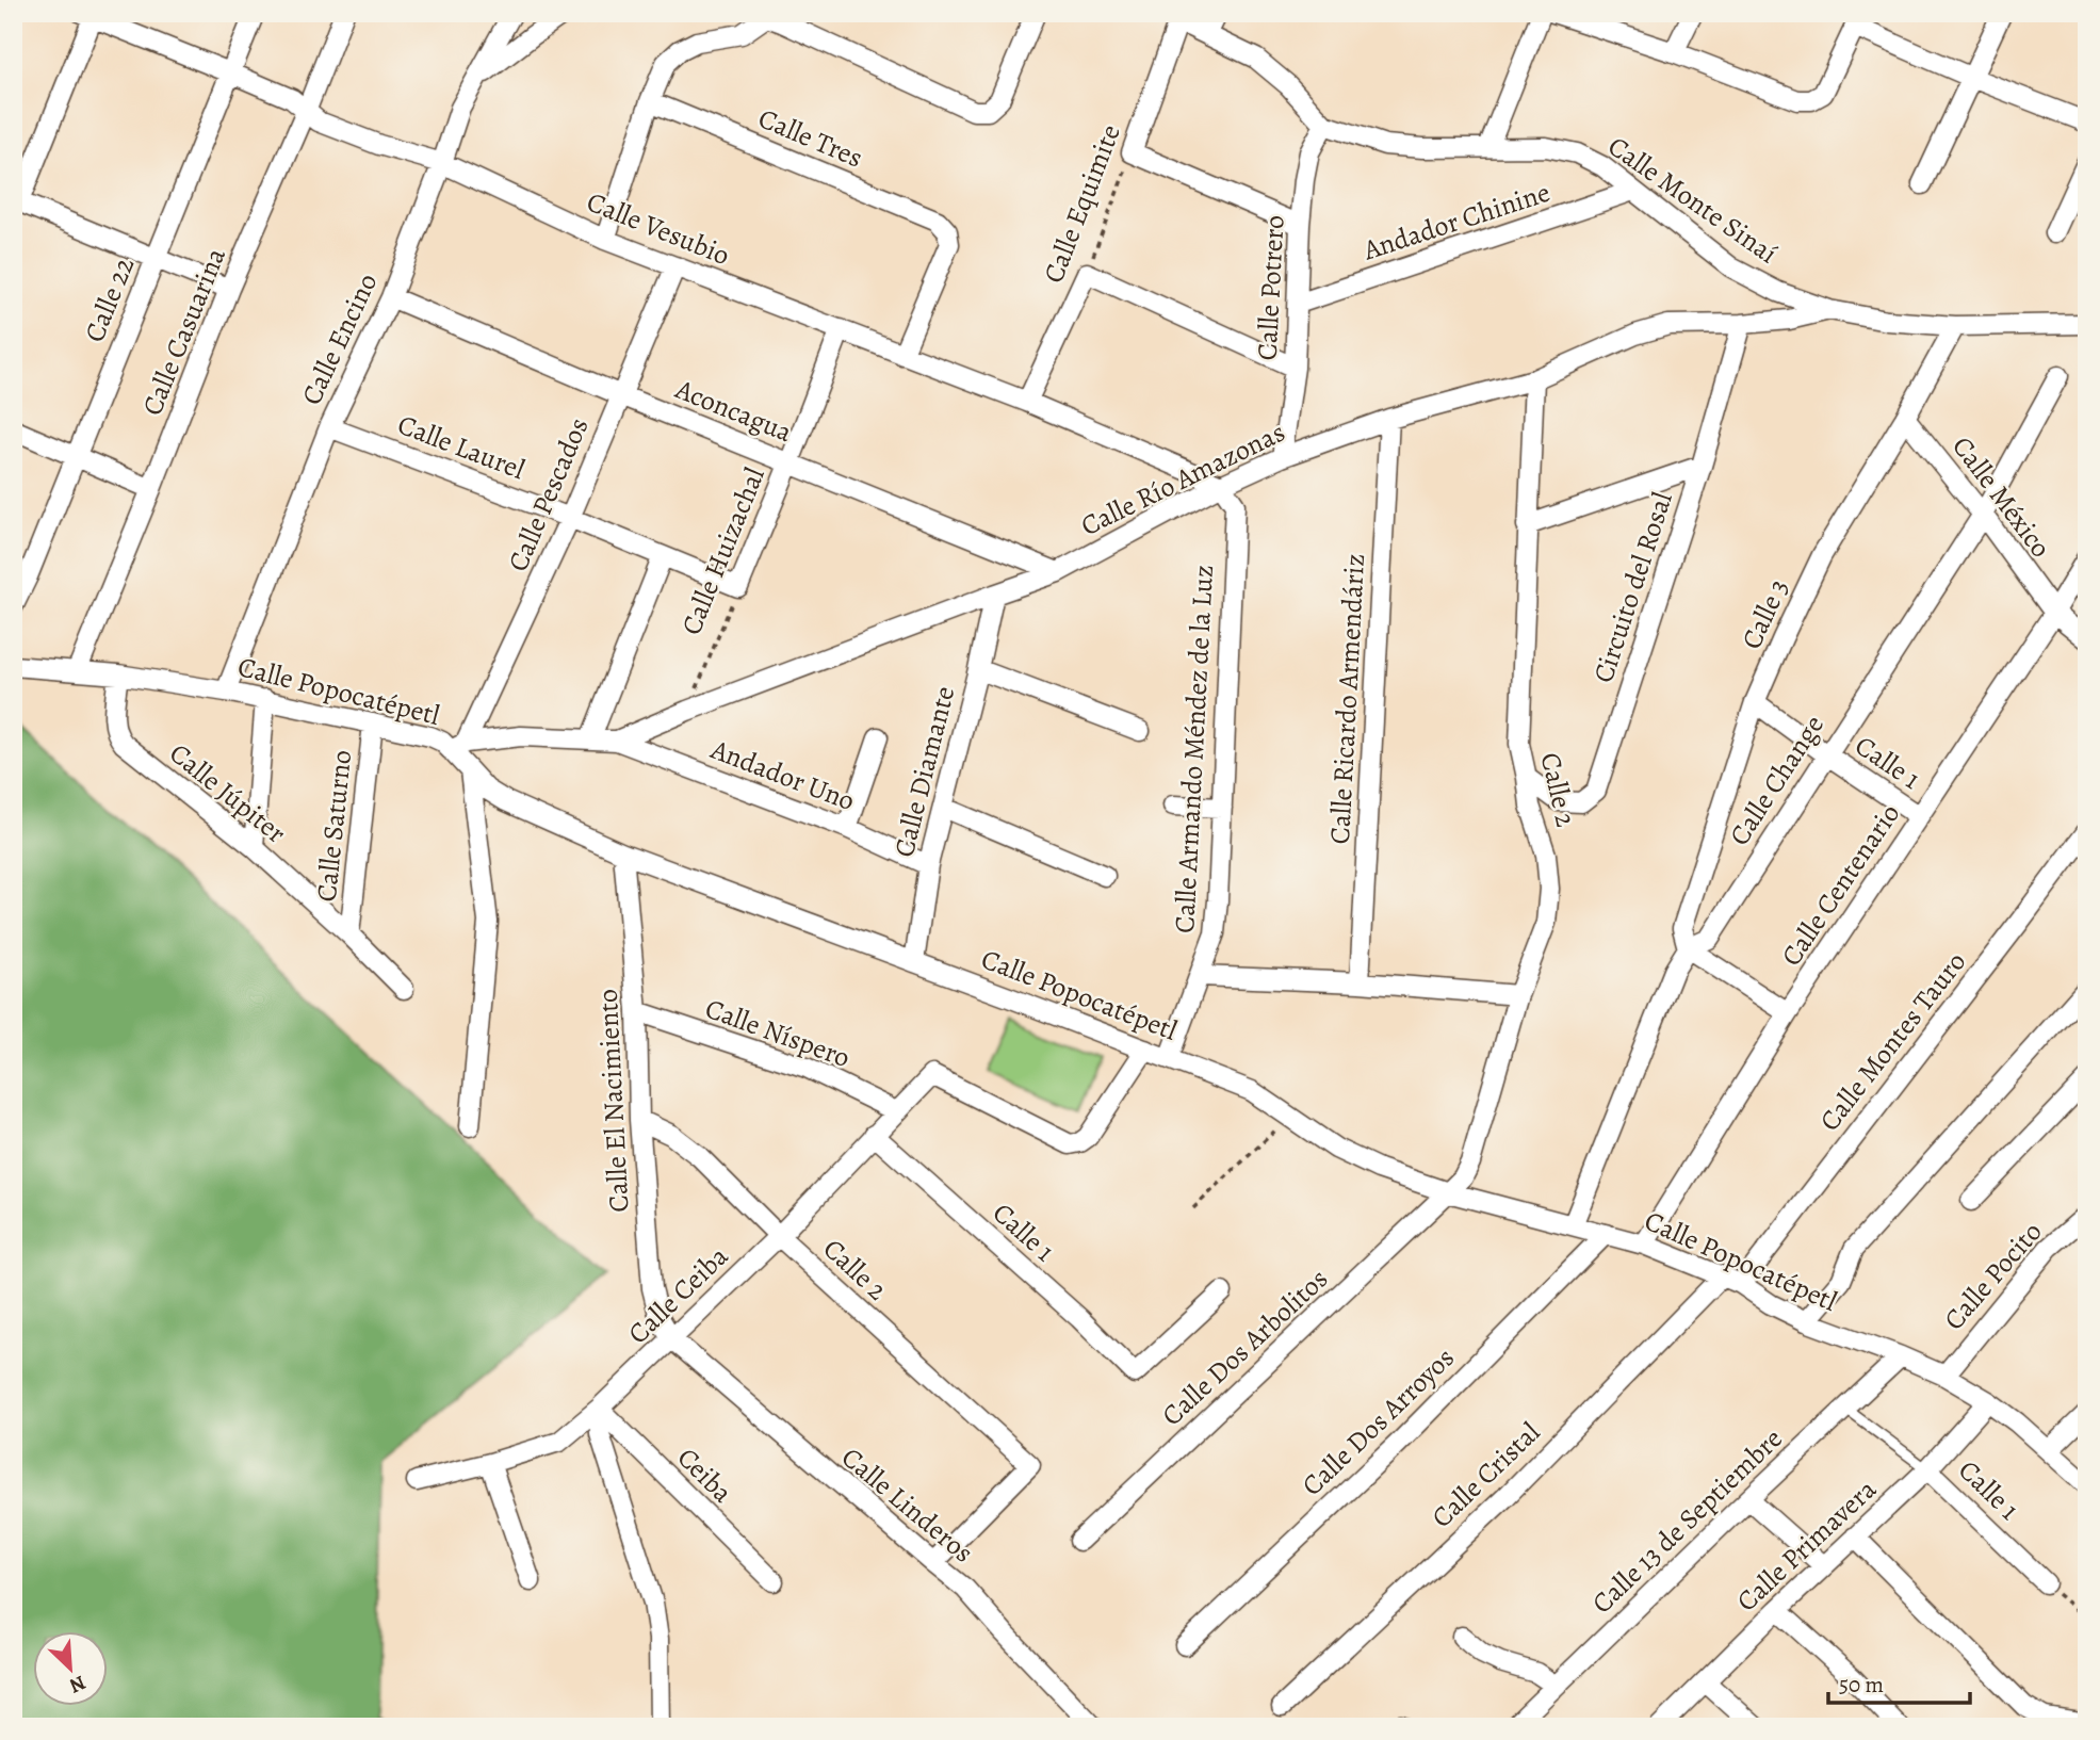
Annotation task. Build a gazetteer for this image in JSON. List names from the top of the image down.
{
  "streets": {
    "street": [
      "Calle Tres",
      "Calle Monte Sinaí",
      "Calle Equimite",
      "Andador Chinine",
      "Calle Vesubio",
      "Calle Potrero",
      "Calle 22",
      "Calle Casuarina",
      "Calle Encino",
      "Aconcagua",
      "Calle Laurel",
      "Calle Río Amazonas",
      "Calle Pescados",
      "Calle México",
      "Calle Huizachal",
      "Circuito del Rosal",
      "Calle 3",
      "Calle Popocatépetl",
      "Calle Ricardo Armendáriz",
      "Calle Armando Méndez de la Luz",
      "Calle 1",
      "Calle Diamante",
      "Andador Uno",
      "Calle Change",
      "Calle 2",
      "Calle Júpiter",
      "Calle Saturno",
      "Calle Centenario",
      "Calle Níspero",
      "Calle Montes Tauro",
      "Calle El Nacimiento",
      "Calle Pocito",
      "Calle Ceiba",
      "Calle Dos Arbolitos",
      "Calle Dos Arroyos",
      "Ceiba",
      "Calle Cristal",
      "Calle Linderos",
      "Calle 13 de Septiembre",
      "Calle Primavera"
    ]
  },
  "crossings": [
    ["Calle Tres", "Calle Vesubio"],
    ["Calle Monte Sinaí", "Andador Chinine"],
    ["Calle Monte Sinaí", "Calle Potrero"],
    ["Calle Monte Sinaí", "Calle Río Amazonas"],
    ["Calle Equimite", "Calle Vesubio"],
    ["Andador Chinine", "Calle Potrero"],
    ["Calle Vesubio", "Calle 22"],
    ["Calle Vesubio", "Calle Casuarina"],
    ["Calle Vesubio", "Calle Encino"],
    ["Calle Vesubio", "Calle Río Amazonas"],
    ["Calle Vesubio", "Calle Pescados"],
    ["Calle Vesubio", "Calle Huizachal"],
    ["Calle Vesubio", "Calle Armando Méndez de la Luz"],
    ["Calle Potrero", "Calle Río Amazonas"],
    ["Calle Casuarina", "Calle Popocatépetl"],
    ["Calle Encino", "Aconcagua"],
    ["Calle Encino", "Calle Laurel"],
    ["Calle Encino", "Calle Popocatépetl"],
    ["Aconcagua", "Calle Río Amazonas"],
    ["Aconcagua", "Calle Pescados"],
    ["Aconcagua", "Calle Huizachal"],
    ["Calle Laurel", "Calle Pescados"],
    ["Calle Laurel", "Calle Huizachal"],
    ["Calle Río Amazonas", "Calle Pescados"],
    ["Calle Río Amazonas", "Calle Huizachal"],
    ["Calle Río Amazonas", "Circuito del Rosal"],
    ["Calle Río Amazonas", "Calle 3"],
    ["Calle Río Amazonas", "Calle Popocatépetl"],
    ["Calle Río Amazonas", "Calle Ricardo Armendáriz"],
    ["Calle Río Amazonas", "Calle Armando Méndez de la Luz"],
    ["Calle Río Amazonas", "Calle Diamante"],
    ["Calle Río Amazonas", "Andador Uno"],
    ["Calle Río Amazonas", "Calle 2"],
    ["Calle Pescados", "Calle Popocatépetl"],
    ["Calle México", "Calle 3"],
    ["Calle México", "Calle Change"],
    ["Calle México", "Calle Centenario"],
    ["Circuito del Rosal", "Calle 2"],
    ["Calle 3", "Calle 1"],
    ["Calle 3", "Calle Change"],
    ["Calle Popocatépetl", "Calle Armando Méndez de la Luz"],
    ["Calle Popocatépetl", "Calle Diamante"],
    ["Calle Popocatépetl", "Calle Change"],
    ["Calle Popocatépetl", "Calle 2"],
    ["Calle Popocatépetl", "Calle Júpiter"],
    ["Calle Popocatépetl", "Calle Saturno"],
    ["Calle Popocatépetl", "Calle Centenario"],
    ["Calle Popocatépetl", "Calle Montes Tauro"],
    ["Calle Popocatépetl", "Calle El Nacimiento"],
    ["Calle Popocatépetl", "Calle Pocito"],
    ["Calle Popocatépetl", "Calle Ceiba"],
    ["Calle Popocatépetl", "Calle Dos Arbolitos"],
    ["Calle Popocatépetl", "Calle Dos Arroyos"],
    ["Calle Popocatépetl", "Calle Cristal"],
    ["Calle Popocatépetl", "Calle 13 de Septiembre"],
    ["Calle Popocatépetl", "Calle Primavera"],
    ["Calle 1", "Calle Change"],
    ["Calle 1", "Calle Centenario"],
    ["Calle 1", "Calle Ceiba"],
    ["Calle 1", "Calle 13 de Septiembre"],
    ["Calle 1", "Calle Primavera"],
    ["Calle Diamante", "Andador Uno"],
    ["Calle 2", "Calle El Nacimiento"],
    ["Calle 2", "Calle Ceiba"],
    ["Calle 2", "Calle Dos Arbolitos"],
    ["Calle 2", "Calle Linderos"],
    ["Calle Júpiter", "Calle Saturno"],
    ["Calle Níspero", "Calle El Nacimiento"],
    ["Calle Níspero", "Calle Ceiba"],
    ["Calle El Nacimiento", "Calle Ceiba"],
    ["Calle El Nacimiento", "Calle Linderos"],
    ["Calle Ceiba", "Ceiba"],
    ["Calle Ceiba", "Calle Linderos"]
  ],
  "scale_bar": "50 m",
  "north": "bottom right"
}
